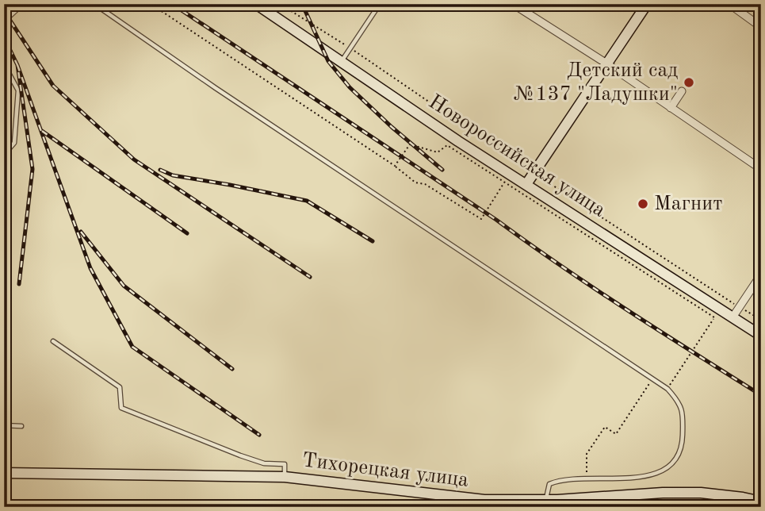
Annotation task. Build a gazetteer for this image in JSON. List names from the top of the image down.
{
  "streets": {
    "street": ["Новороссийская улица", "Тихорецкая улица"]
  },
  "places": ["Детский сад №137 \"Ладушки\"", "Магнит"]
}
